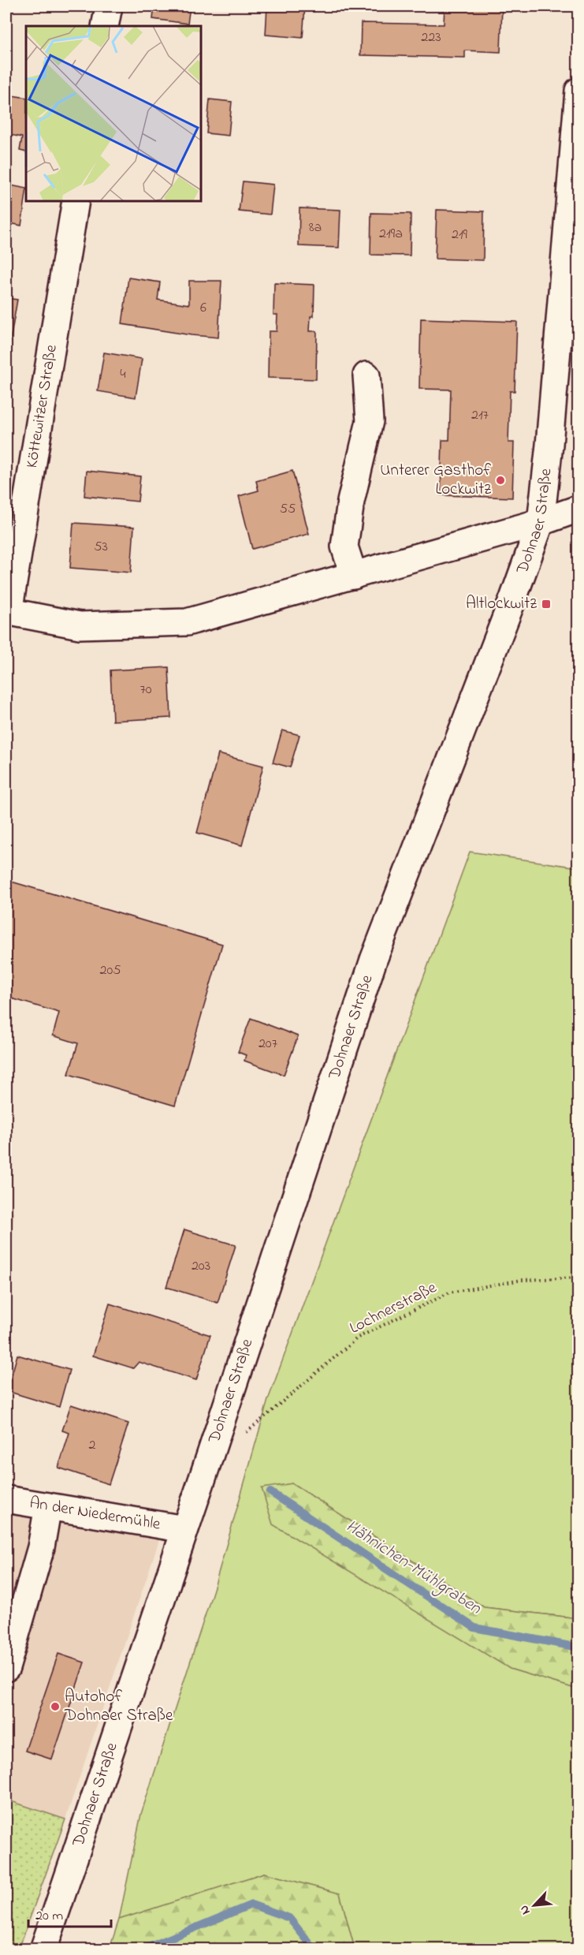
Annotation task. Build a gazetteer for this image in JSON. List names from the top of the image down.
{
  "streets": {
    "main road": ["Köttewitzer Straße", "Dohnaer Straße", "An der Niedermühle"],
    "path": ["Lochnerstraße"]
  },
  "crossings": [
    ["Dohnaer Straße", "An der Niedermühle"]
  ],
  "water": ["Hähnichen-Mühlgraben"],
  "places": {
    "other": ["Unterer Gasthof Lockwitz", "Autohof Dohnaer Straße"],
    "transit": ["Altlockwitz"]
  },
  "house_numbers": [
    "223",
    "8a",
    "219a",
    "219",
    "6",
    "4",
    "217",
    "55",
    "53",
    "70",
    "205",
    "207",
    "203",
    "2"
  ],
  "scale_bar": "20 m",
  "north": "bottom left"
}
